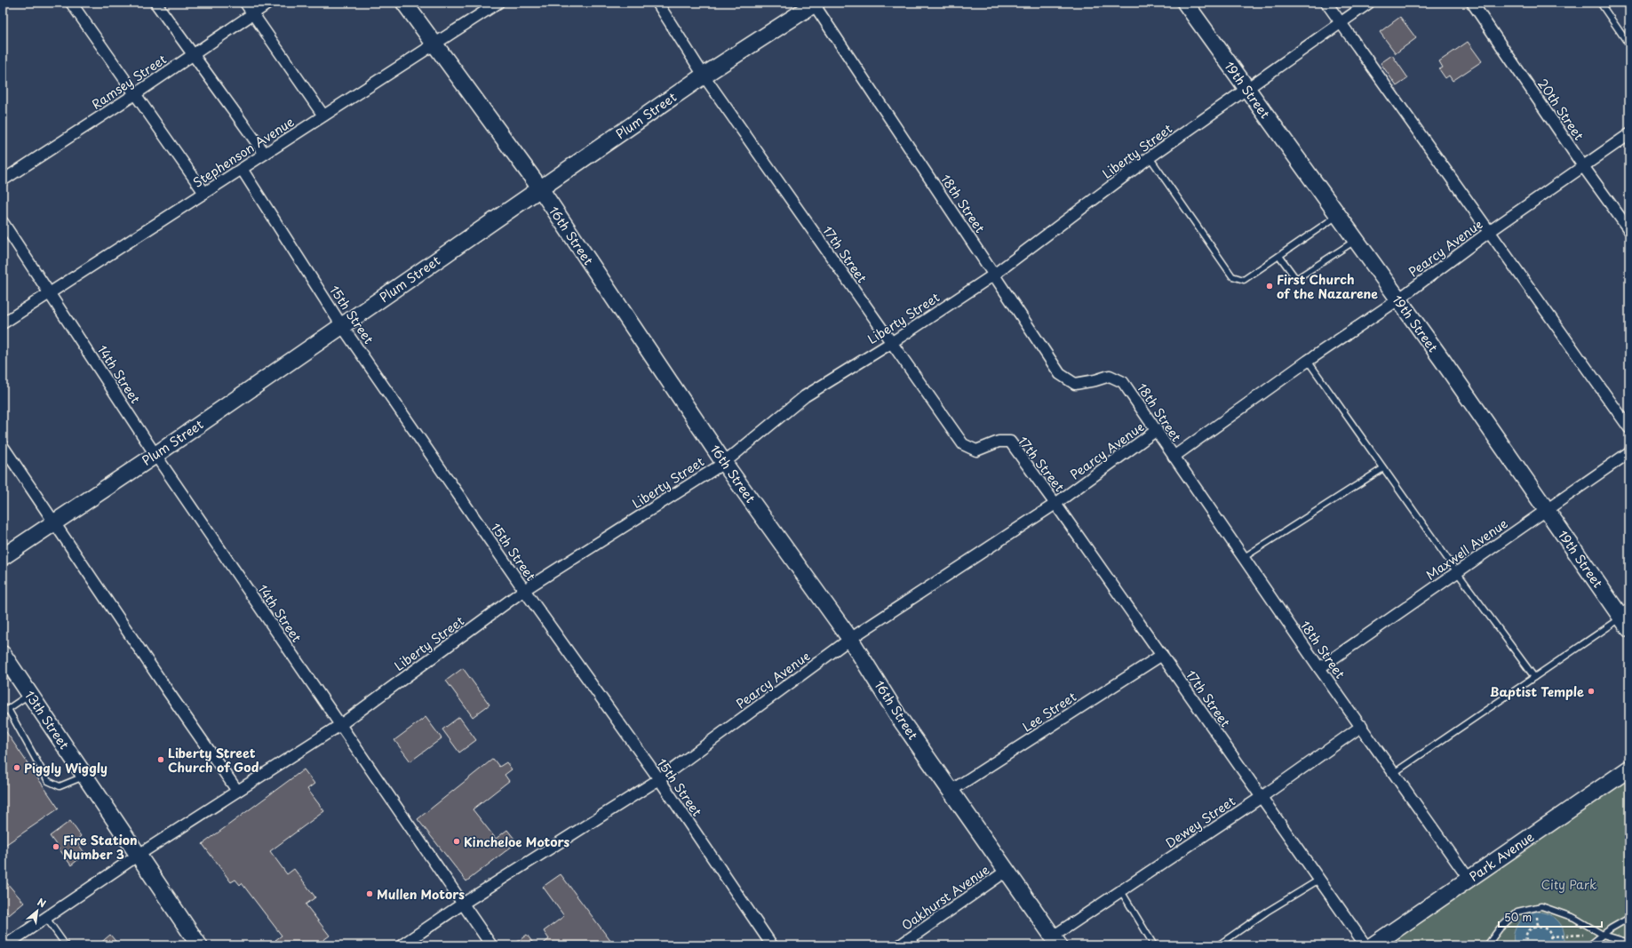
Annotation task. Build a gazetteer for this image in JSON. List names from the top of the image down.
{
  "streets": {
    "street": [
      "Ramsey Street",
      "19th Street",
      "20th Street",
      "Plum Street",
      "Liberty Street",
      "Stephenson Avenue",
      "18th Street",
      "16th Street",
      "Pearcy Avenue",
      "17th Street",
      "15th Street",
      "14th Street",
      "Maxwell Avenue",
      "Lee Street",
      "13th Street",
      "Dewey Street",
      "Park Avenue",
      "Oakhurst Avenue"
    ]
  },
  "crossings": [
    ["19th Street", "Liberty Street"],
    ["19th Street", "Pearcy Avenue"],
    ["19th Street", "Maxwell Avenue"],
    ["20th Street", "Pearcy Avenue"],
    ["Plum Street", "18th Street"],
    ["Plum Street", "16th Street"],
    ["Plum Street", "17th Street"],
    ["Plum Street", "15th Street"],
    ["Plum Street", "14th Street"],
    ["Liberty Street", "18th Street"],
    ["Liberty Street", "16th Street"],
    ["Liberty Street", "17th Street"],
    ["Liberty Street", "15th Street"],
    ["Liberty Street", "14th Street"],
    ["Liberty Street", "13th Street"],
    ["Stephenson Avenue", "16th Street"],
    ["Stephenson Avenue", "15th Street"],
    ["Stephenson Avenue", "14th Street"],
    ["18th Street", "Pearcy Avenue"],
    ["18th Street", "Maxwell Avenue"],
    ["18th Street", "Dewey Street"],
    ["18th Street", "Park Avenue"],
    ["16th Street", "Pearcy Avenue"],
    ["16th Street", "Lee Street"],
    ["16th Street", "Dewey Street"],
    ["16th Street", "Oakhurst Avenue"],
    ["Pearcy Avenue", "17th Street"],
    ["Pearcy Avenue", "15th Street"],
    ["Pearcy Avenue", "14th Street"],
    ["17th Street", "Lee Street"],
    ["17th Street", "Dewey Street"]
  ],
  "parks": ["City Park"],
  "places": [
    "First Church of the Nazarene",
    "Baptist Temple",
    "Liberty Street Church of God",
    "Piggly Wiggly",
    "Kincheloe Motors",
    "Fire Station Number 3",
    "Mullen Motors"
  ],
  "scale_bar": "50 m",
  "north": "top right"
}
